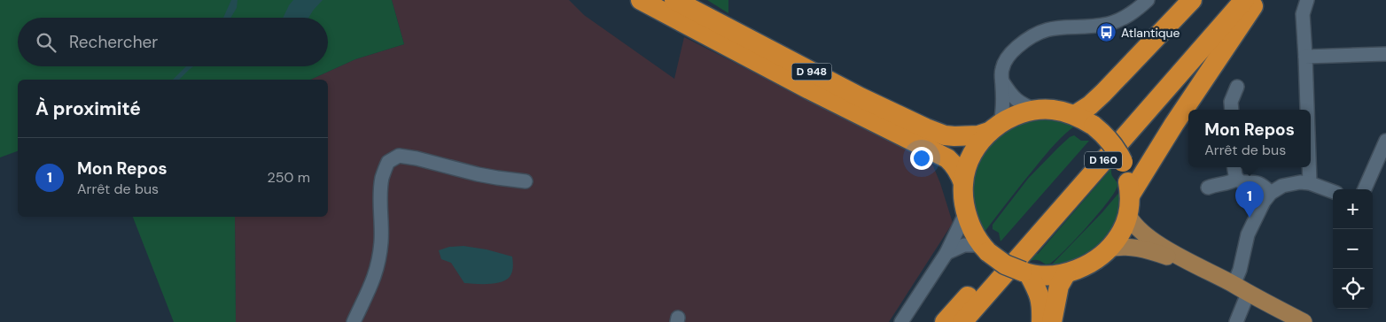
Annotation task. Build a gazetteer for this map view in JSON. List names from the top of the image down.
{
  "streets": {
    "highway": ["D 948", "D 160"]
  },
  "places": {
    "bus stop": ["Atlantique"]
  },
  "page": {
    "search": "Rechercher",
    "heading": "À proximité",
    "popup": ["Mon Repos", "Arrêt de bus"],
    "list": [
      {
        "mark": "1",
        "name": "Mon Repos",
        "note": "Arrêt de bus",
        "value": "250 m"
      }
    ],
    "pins": "1",
    "map_buttons": ["+", "−"]
  }
}
